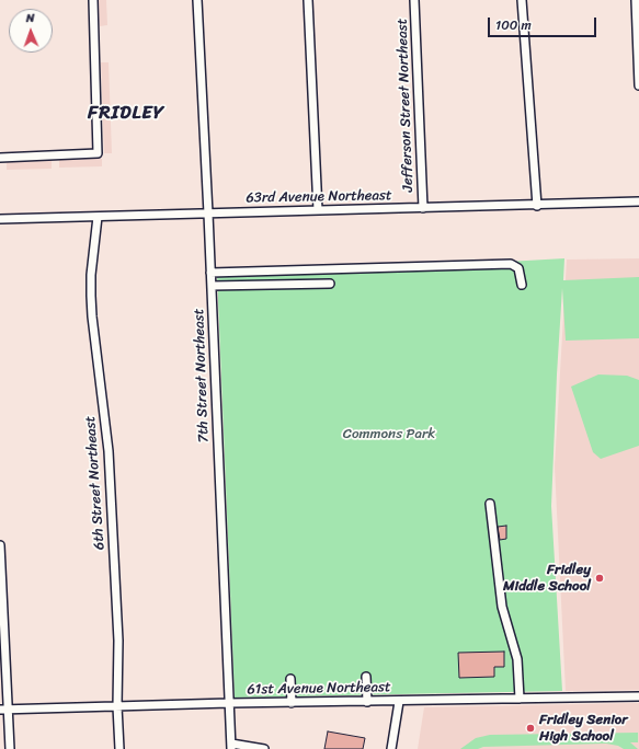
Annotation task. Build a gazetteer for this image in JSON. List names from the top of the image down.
{
  "streets": {
    "street": [
      "Jefferson Street Northeast",
      "63rd Avenue Northeast",
      "7th Street Northeast",
      "6th Street Northeast",
      "61st Avenue Northeast"
    ]
  },
  "crossings": [
    ["Jefferson Street Northeast", "63rd Avenue Northeast"],
    ["63rd Avenue Northeast", "7th Street Northeast"],
    ["63rd Avenue Northeast", "6th Street Northeast"],
    ["7th Street Northeast", "61st Avenue Northeast"],
    ["6th Street Northeast", "61st Avenue Northeast"]
  ],
  "districts": ["FRIDLEY"],
  "parks": ["Commons Park"],
  "places": ["Fridley Middle School", "Fridley Senior High School"],
  "scale_bar": "100 m",
  "north": "top"
}
